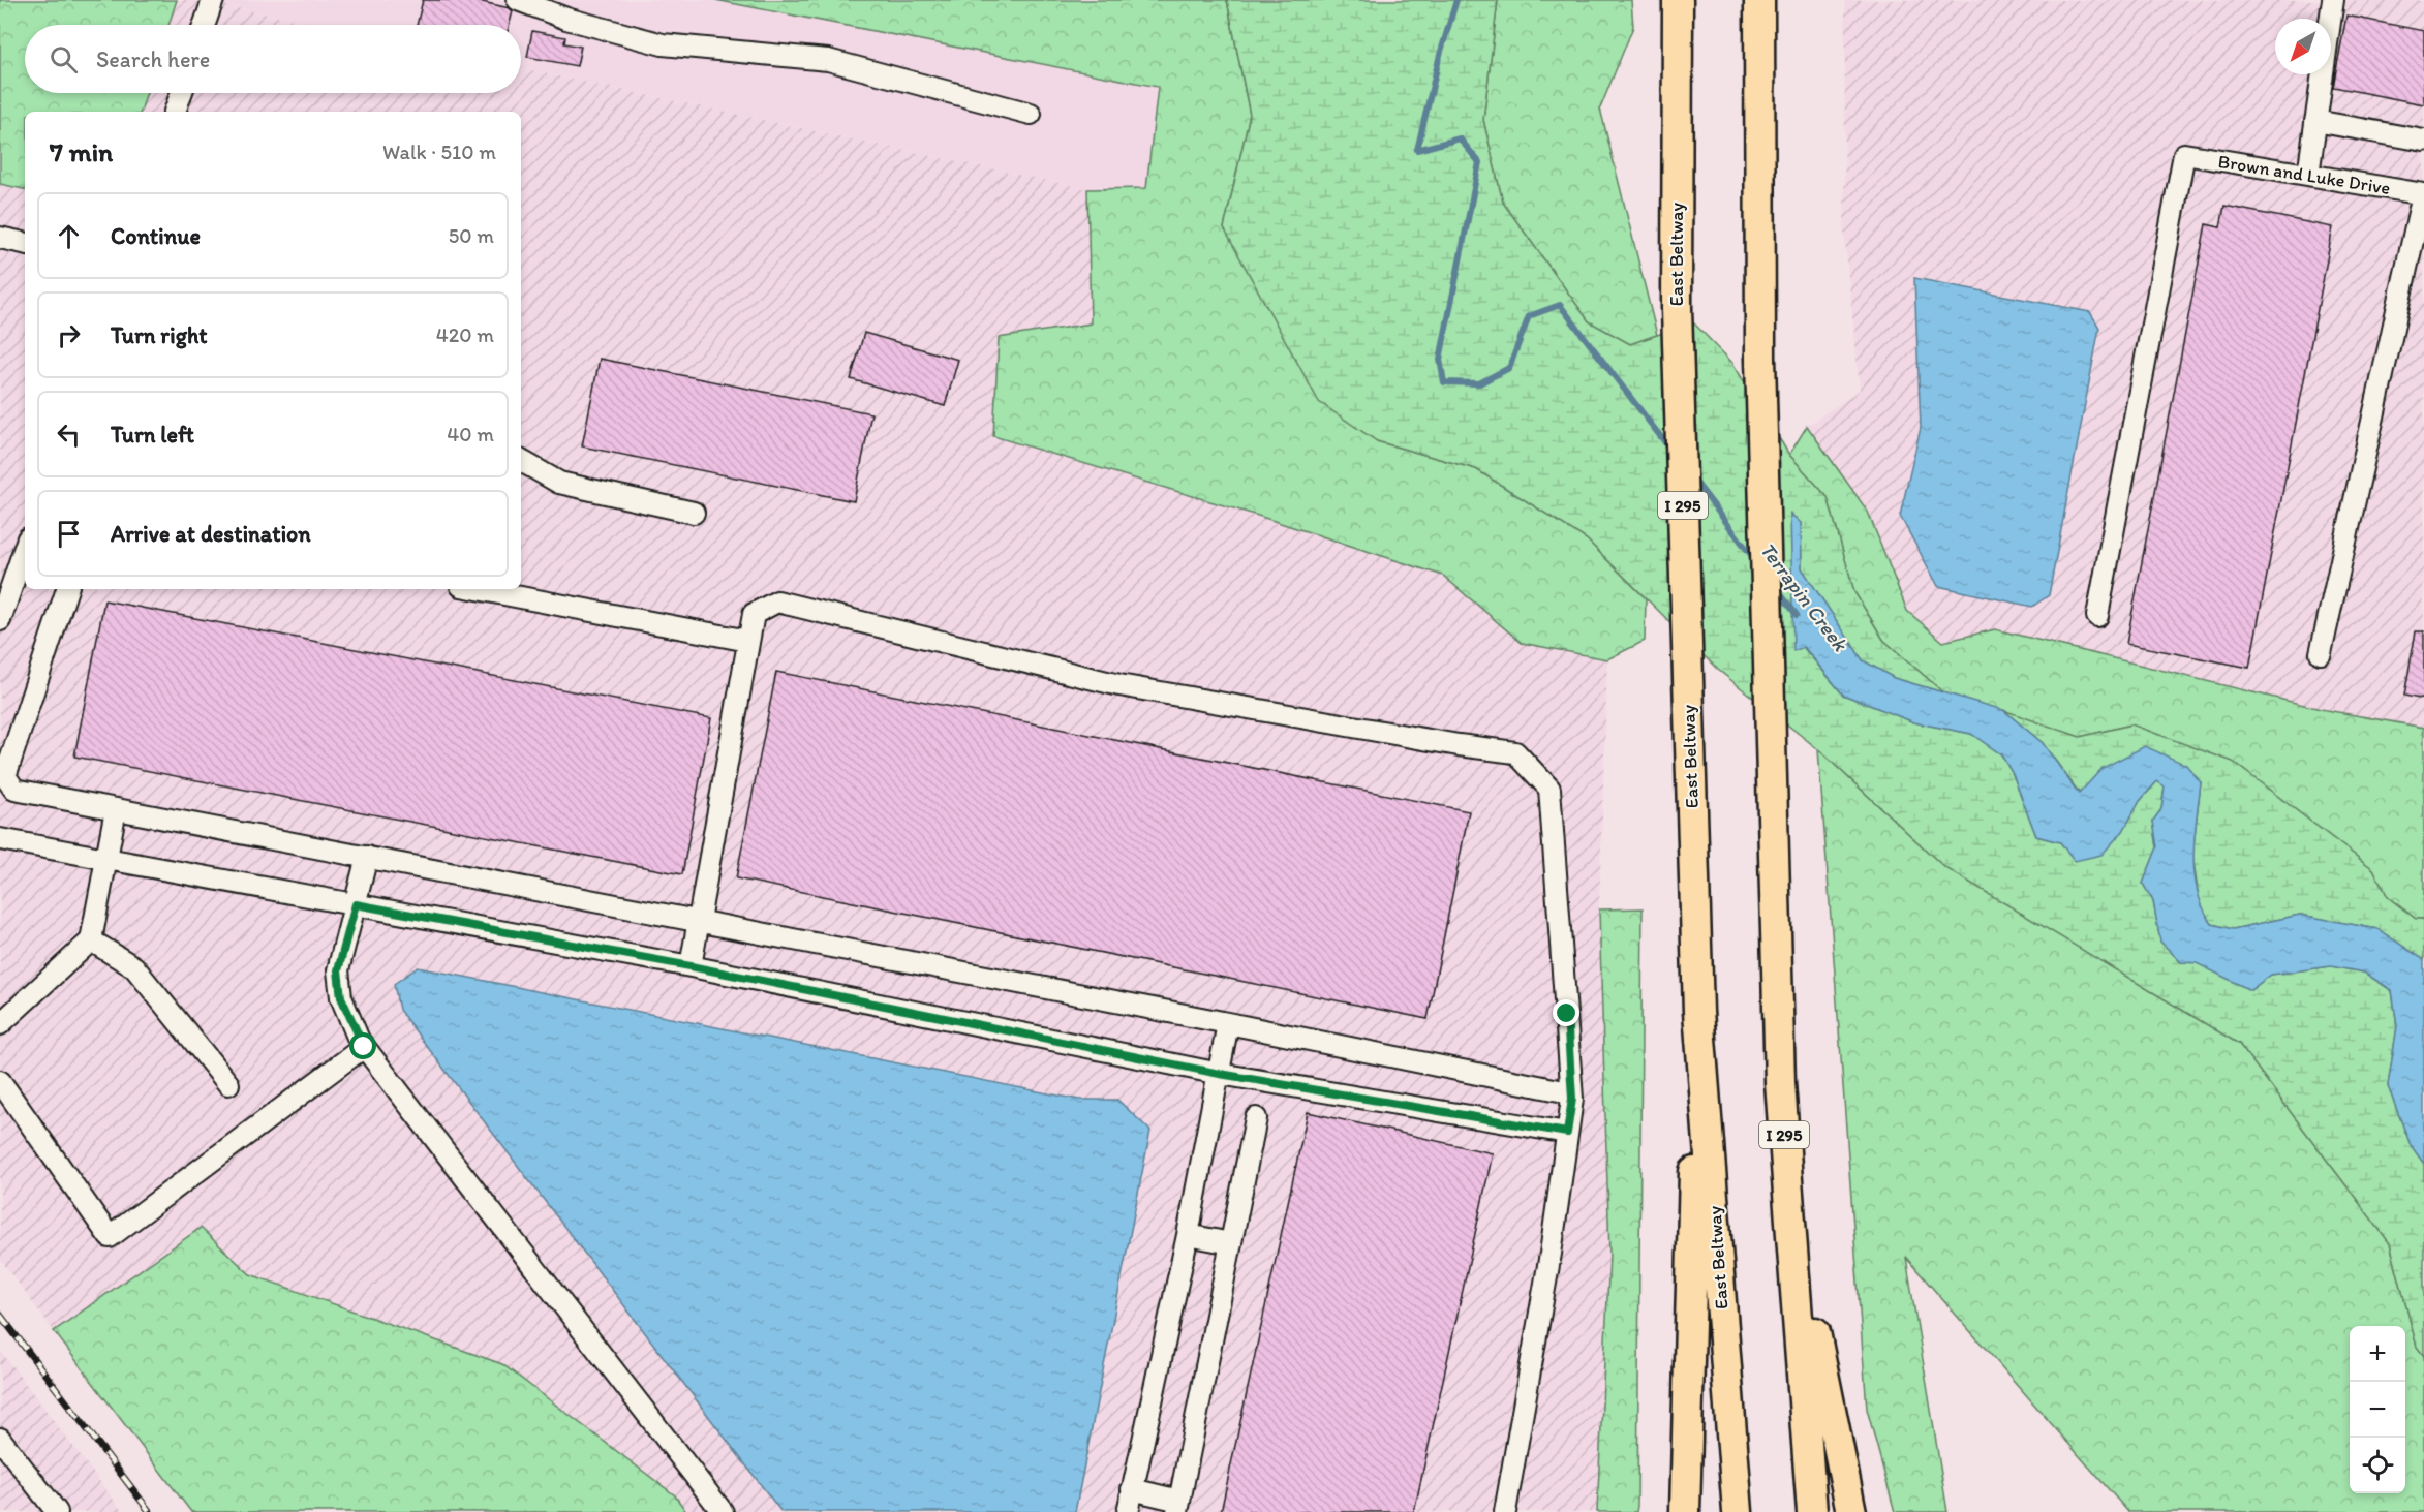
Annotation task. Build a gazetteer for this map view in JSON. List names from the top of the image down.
{
  "streets": {
    "highway": ["East Beltway", "I 295"],
    "street": ["Brown and Luke Drive"]
  },
  "water": ["Terrapin Creek"],
  "north": "bottom left",
  "page": {
    "search": "Search here",
    "heading": ["7 min", "Walk · 510 m"],
    "list": [
      ["Continue", "50 m"],
      ["Turn right", "420 m"],
      ["Turn left", "40 m"],
      "Arrive at destination"
    ],
    "map_buttons": ["+", "−"]
  }
}
